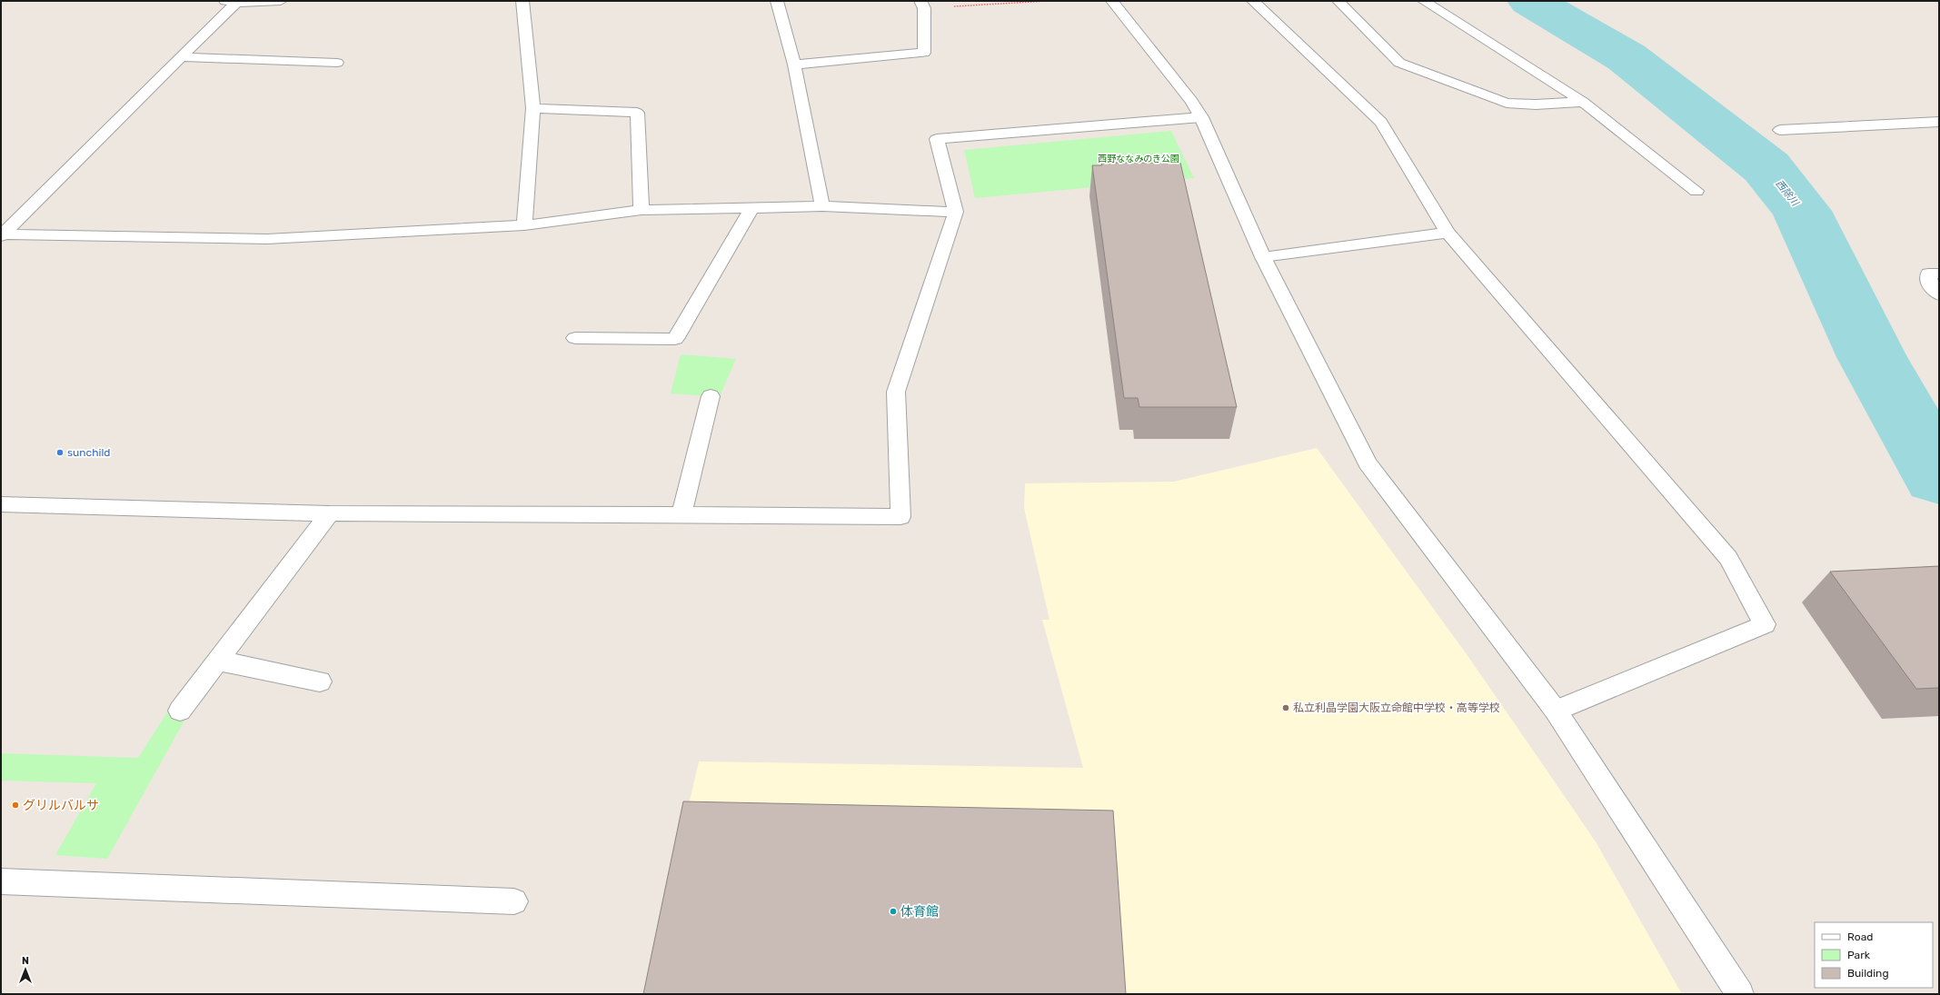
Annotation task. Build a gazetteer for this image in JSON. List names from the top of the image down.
{
  "water": ["西除川"],
  "parks": ["西野ななみのき公園"],
  "places": [
    "sunchild",
    "私立利晶学園大阪立命館中学校・高等学校",
    "グリルバルサ",
    "体育館"
  ],
  "legend": ["Road", "Park", "Building"],
  "north": "top"
}
